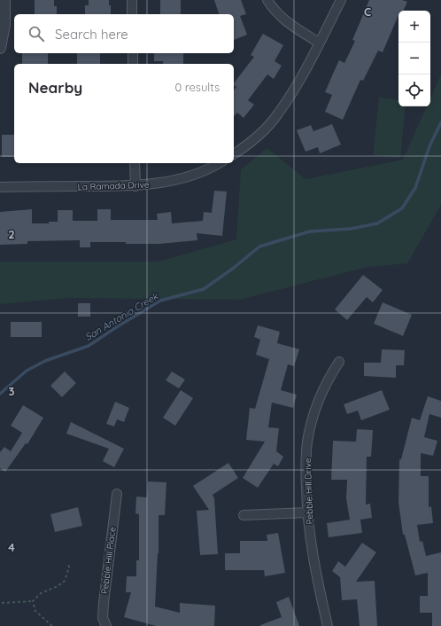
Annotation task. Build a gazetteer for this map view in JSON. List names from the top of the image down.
{
  "streets": {
    "street": ["La Ramada Drive", "Pebble Hill Drive", "Pebble Hill Place"]
  },
  "water": ["San Antonio Creek"],
  "page": {
    "map_buttons": ["+", "−"],
    "search": "Search here",
    "heading": ["Nearby", "0 results"]
  },
  "grid": {
    "columns": ["C"],
    "rows": ["2", "3", "4"]
  }
}
